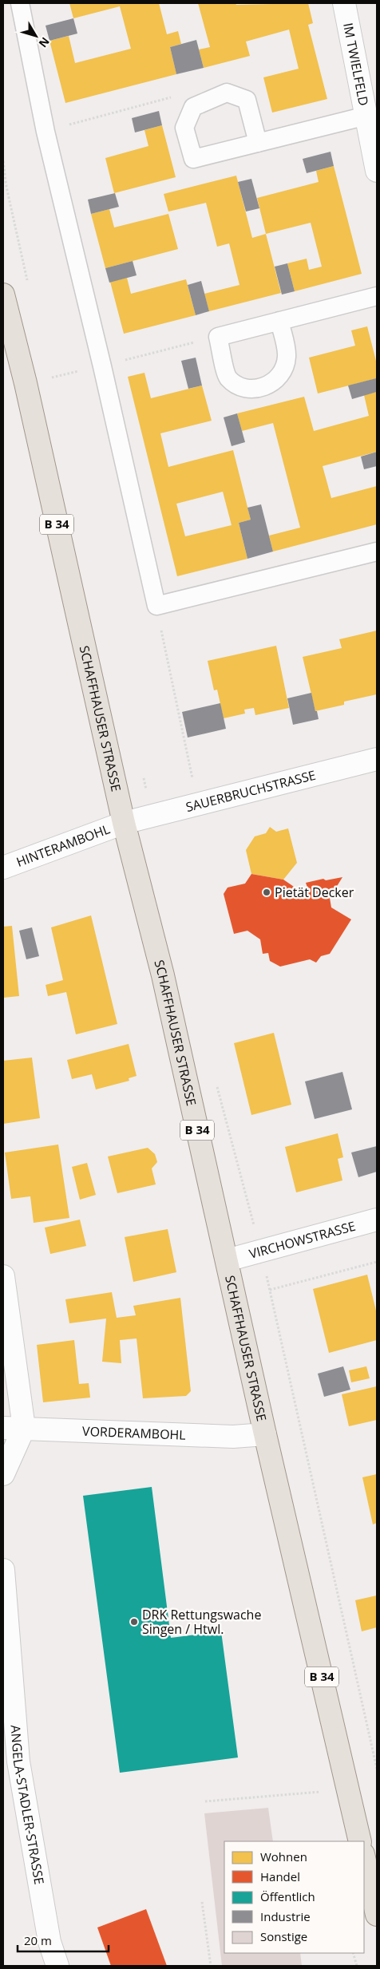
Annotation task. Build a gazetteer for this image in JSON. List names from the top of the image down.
{
  "streets": {
    "main road": ["B 34", "SCHAFFHAUSER STRASSE"],
    "street": [
      "IM TWIELFELD",
      "SAUERBRUCHSTRASSE",
      "HINTERAMBOHL",
      "VIRCHOWSTRASSE",
      "VORDERAMBOHL",
      "ANGELA-STADLER-STRASSE"
    ]
  },
  "crossings": [
    ["SCHAFFHAUSER STRASSE", "SAUERBRUCHSTRASSE"],
    ["SCHAFFHAUSER STRASSE", "HINTERAMBOHL"],
    ["SCHAFFHAUSER STRASSE", "VIRCHOWSTRASSE"],
    ["SCHAFFHAUSER STRASSE", "VORDERAMBOHL"],
    ["SAUERBRUCHSTRASSE", "HINTERAMBOHL"]
  ],
  "places": ["Pietät Decker", "DRK Rettungswache Singen / Htwl."],
  "legend": [
    "Wohnen",
    "Handel",
    "Öffentlich",
    "Industrie",
    "Sonstige"
  ],
  "scale_bar": "20 m",
  "north": "bottom right"
}
